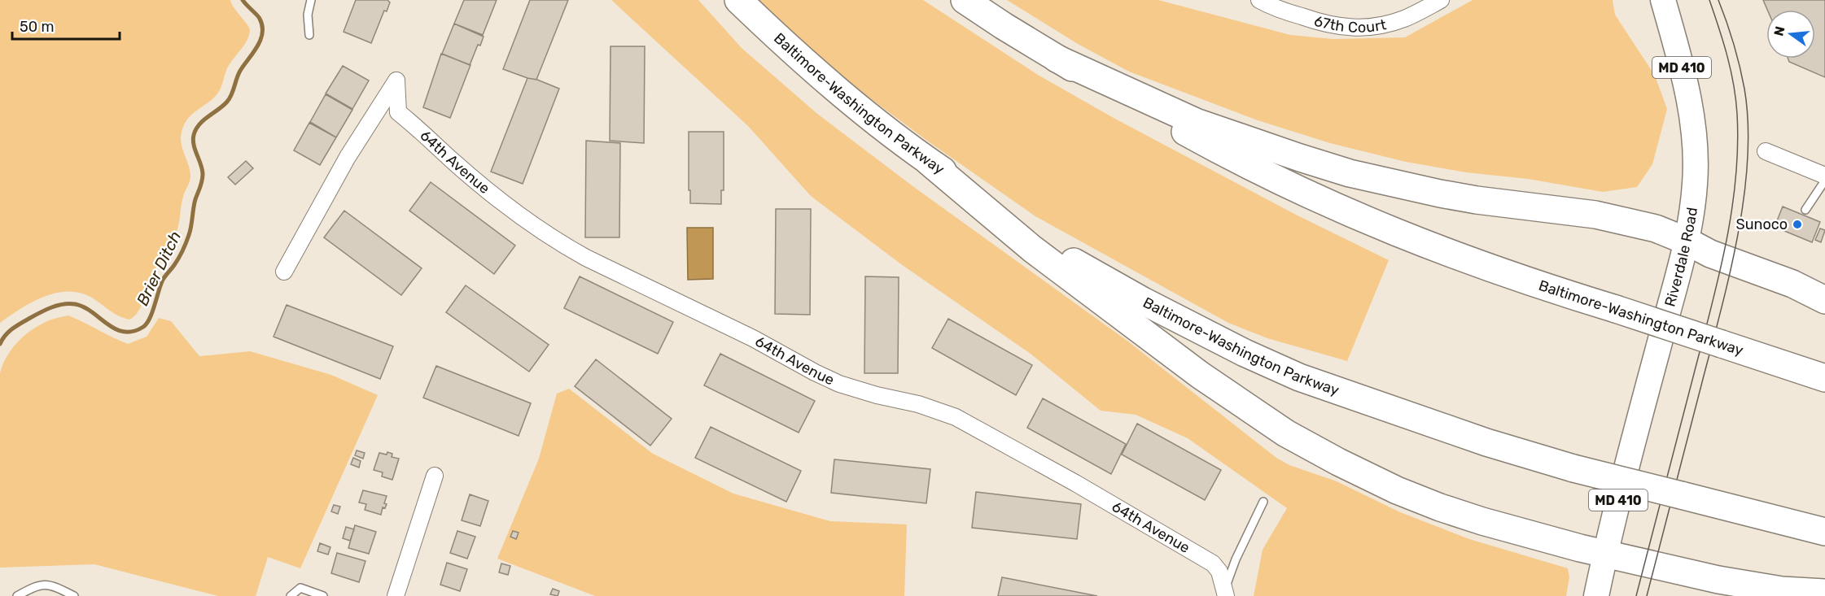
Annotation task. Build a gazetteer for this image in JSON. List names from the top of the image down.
{
  "streets": {
    "highway": ["Baltimore-Washington Parkway"],
    "main road": ["MD 410", "Riverdale Road"],
    "street": ["67th Court", "64th Avenue"]
  },
  "water": ["Brier Ditch"],
  "places": ["Sunoco"],
  "scale_bar": "50 m",
  "north": "left"
}
